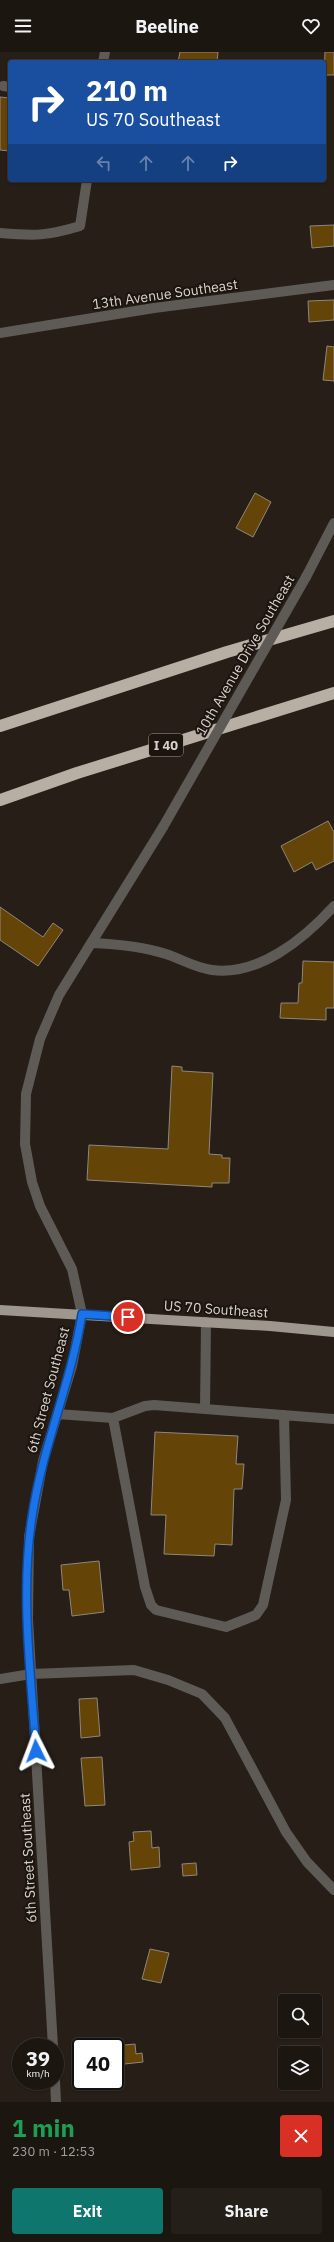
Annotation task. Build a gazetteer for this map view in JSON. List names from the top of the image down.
{
  "streets": {
    "highway": ["I 40"],
    "main road": ["US 70 Southeast"],
    "street": ["13th Avenue Southeast", "10th Avenue Drive Southeast", "6th Street Southeast"]
  },
  "crossings": [
    ["10th Avenue Drive Southeast", "US 70 Southeast"],
    ["10th Avenue Drive Southeast", "6th Street Southeast"],
    ["US 70 Southeast", "6th Street Southeast"]
  ],
  "page": {
    "header": "Beeline",
    "turn": ["210 m", "US 70 Southeast"],
    "speed": "39 km/h",
    "limit": "40",
    "heading": ["1 min", "230 m · 12:53"],
    "buttons": ["Exit", "Share"]
  }
}
